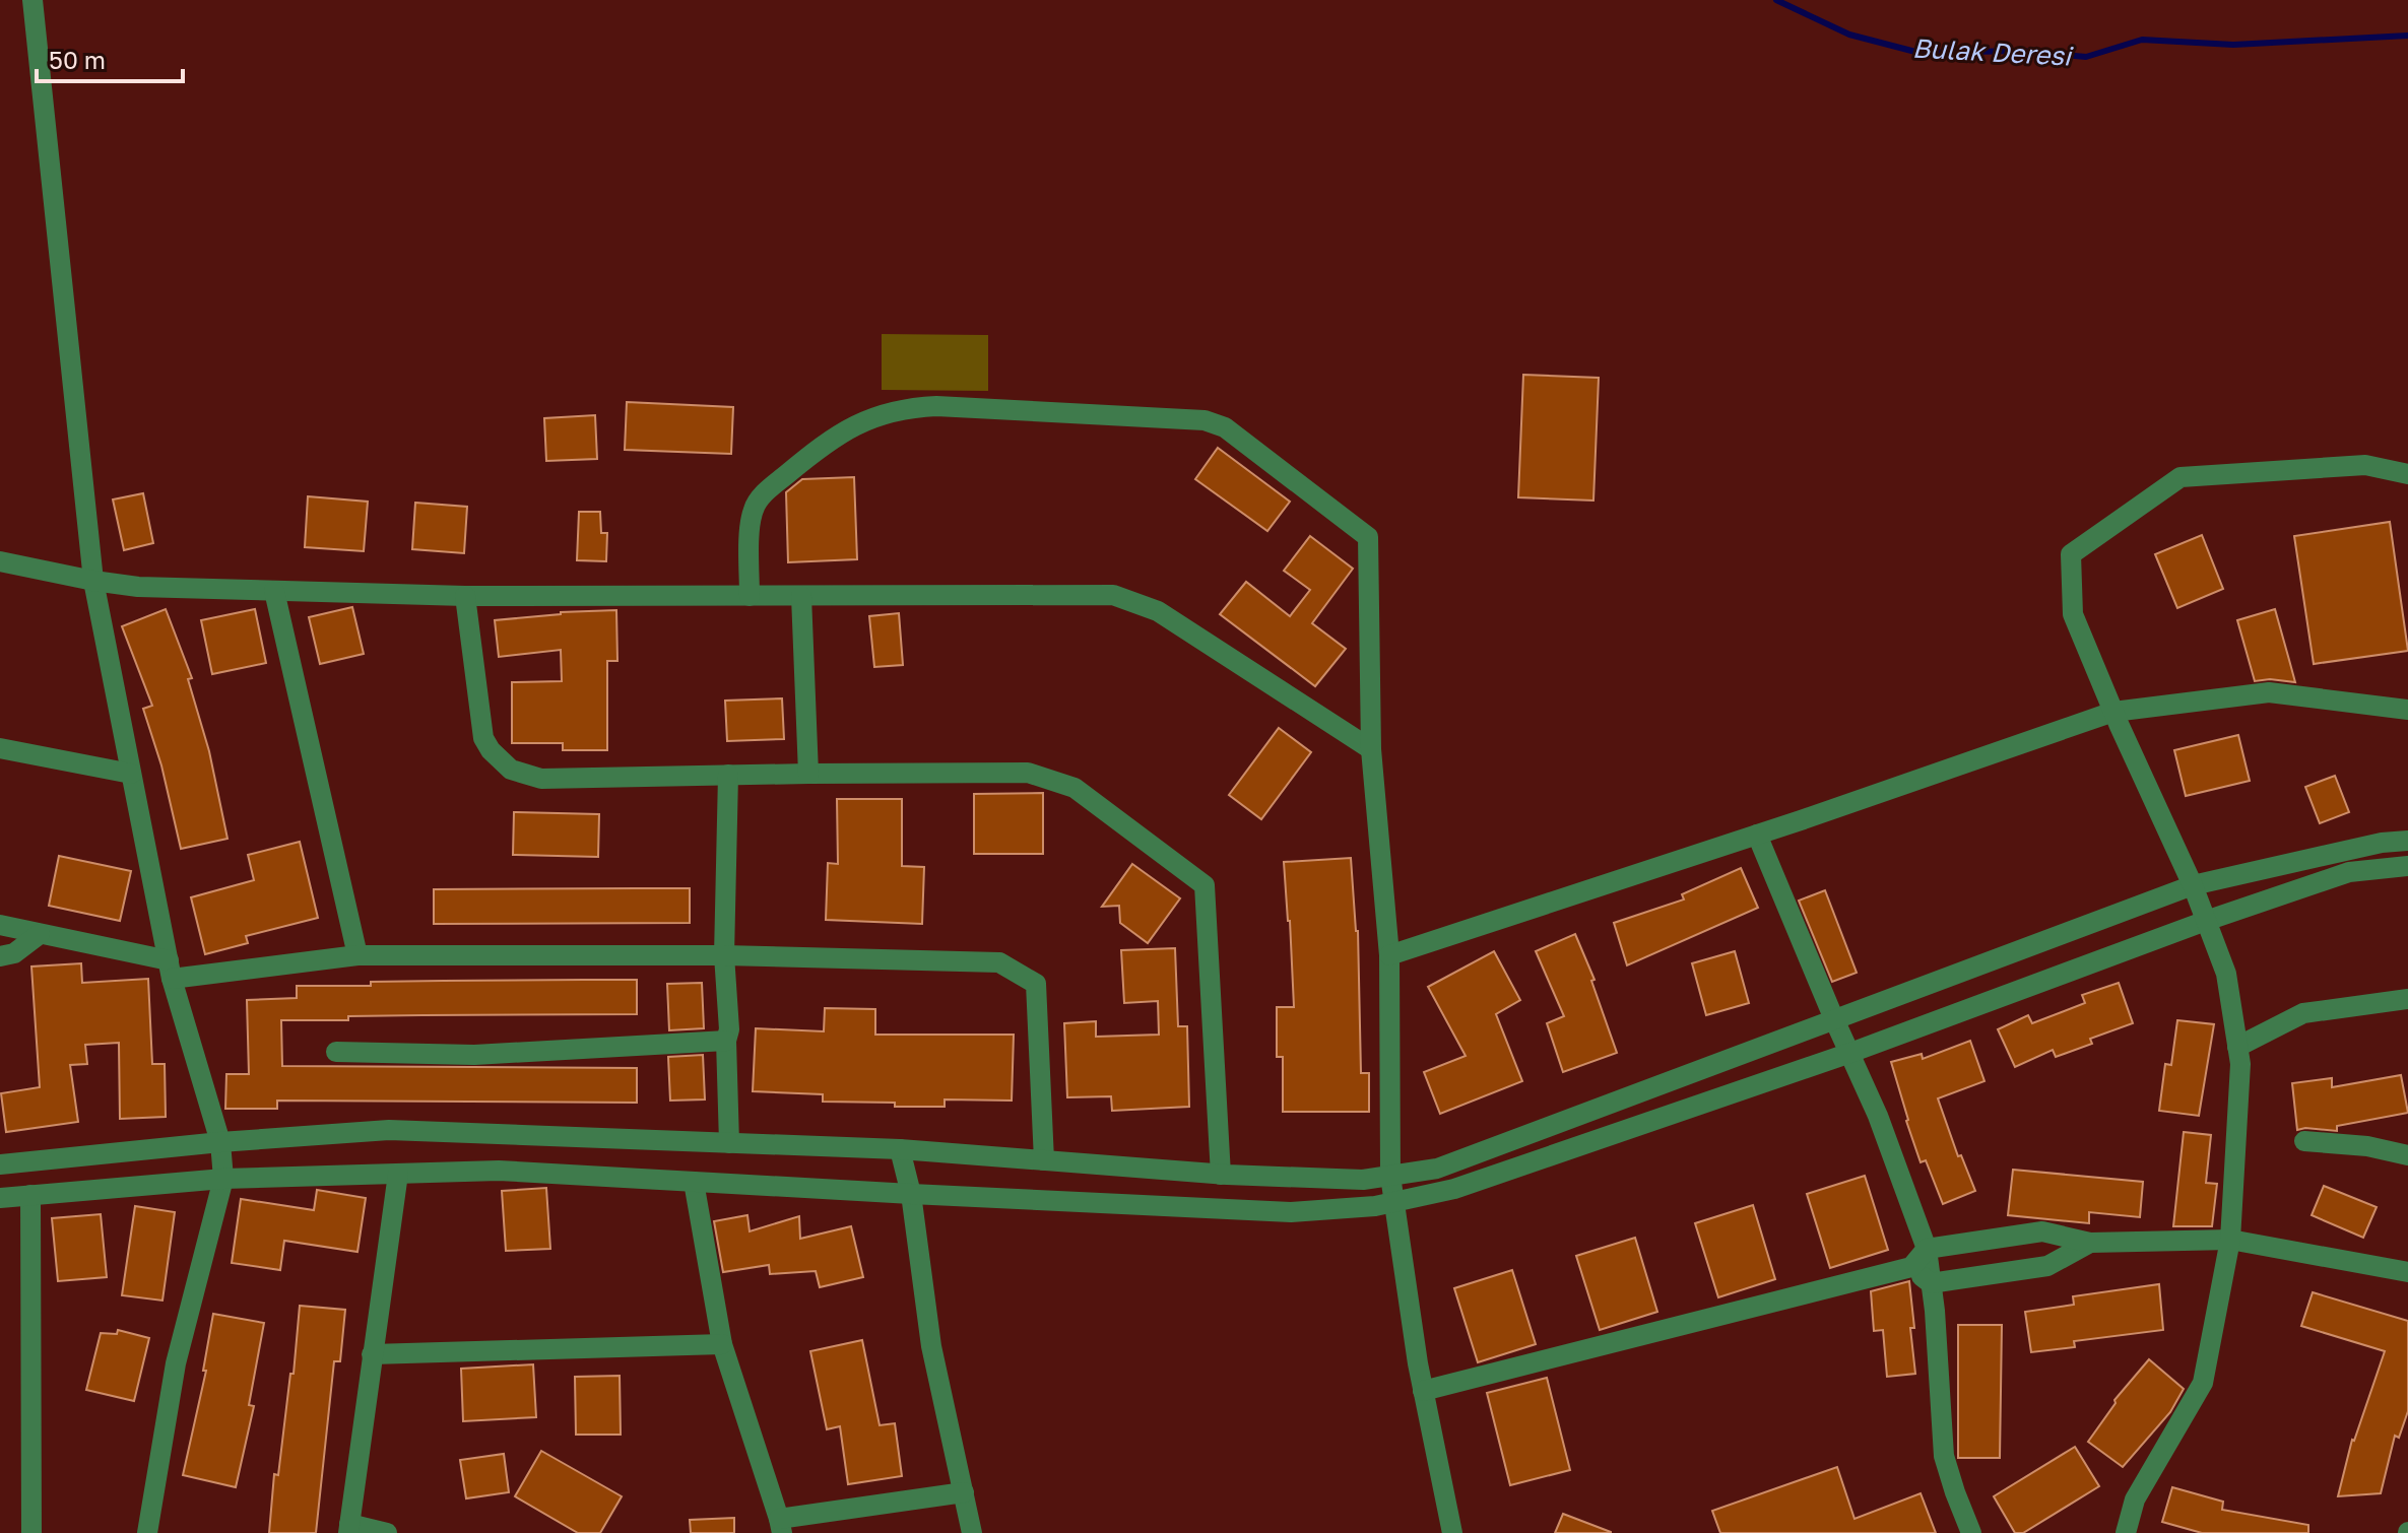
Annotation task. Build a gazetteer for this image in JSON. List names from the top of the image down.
{
  "water": ["Bulak Deresi"],
  "scale_bar": "50 m"
}
